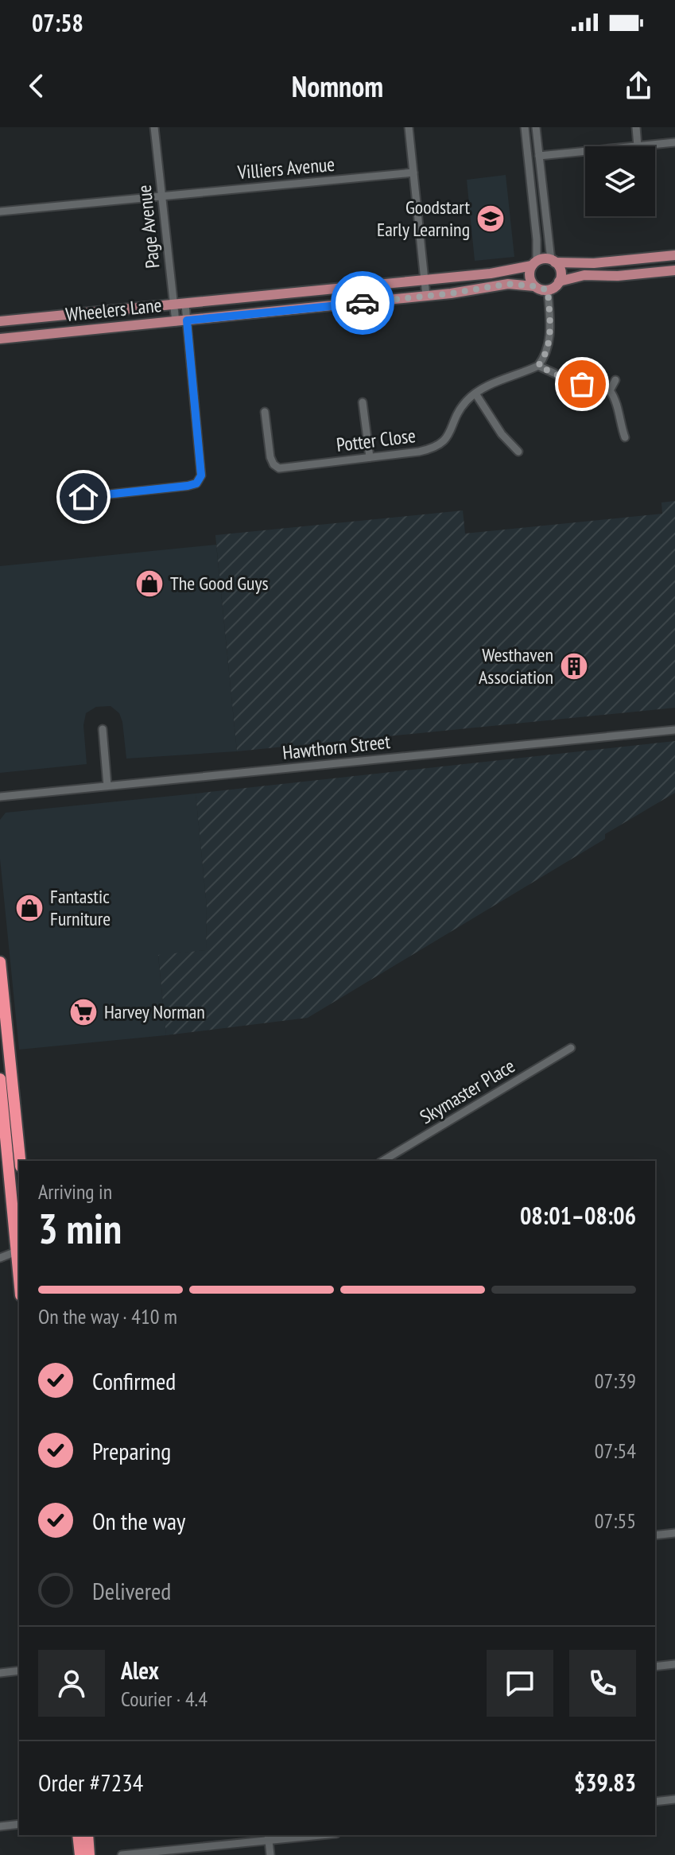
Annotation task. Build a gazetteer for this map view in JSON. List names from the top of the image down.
{
  "streets": {
    "main road": ["Wheelers Lane"],
    "street": [
      "Villiers Avenue",
      "Page Avenue",
      "Potter Close",
      "Hawthorn Street",
      "Skymaster Place"
    ]
  },
  "crossings": [
    ["Villiers Avenue", "Page Avenue"],
    ["Page Avenue", "Wheelers Lane"]
  ],
  "places": {
    "school or university": ["Goodstart Early Learning"],
    "shop": ["The Good Guys", "Fantastic Furniture"],
    "building": ["Westhaven Association"],
    "supermarket": ["Harvey Norman"]
  },
  "page": {
    "status": "07:58",
    "header": "Nomnom",
    "heading": ["3 min", "Arriving in", "08:01–08:06"],
    "panel": [
      "Alex",
      "Courier · 4.4",
      "Order #7234",
      "$39.83"
    ],
    "bar": "On the way · 410 m",
    "list": [
      ["Confirmed", "07:39"],
      ["Preparing", "07:54"],
      ["On the way", "07:55"],
      "Delivered"
    ]
  }
}
